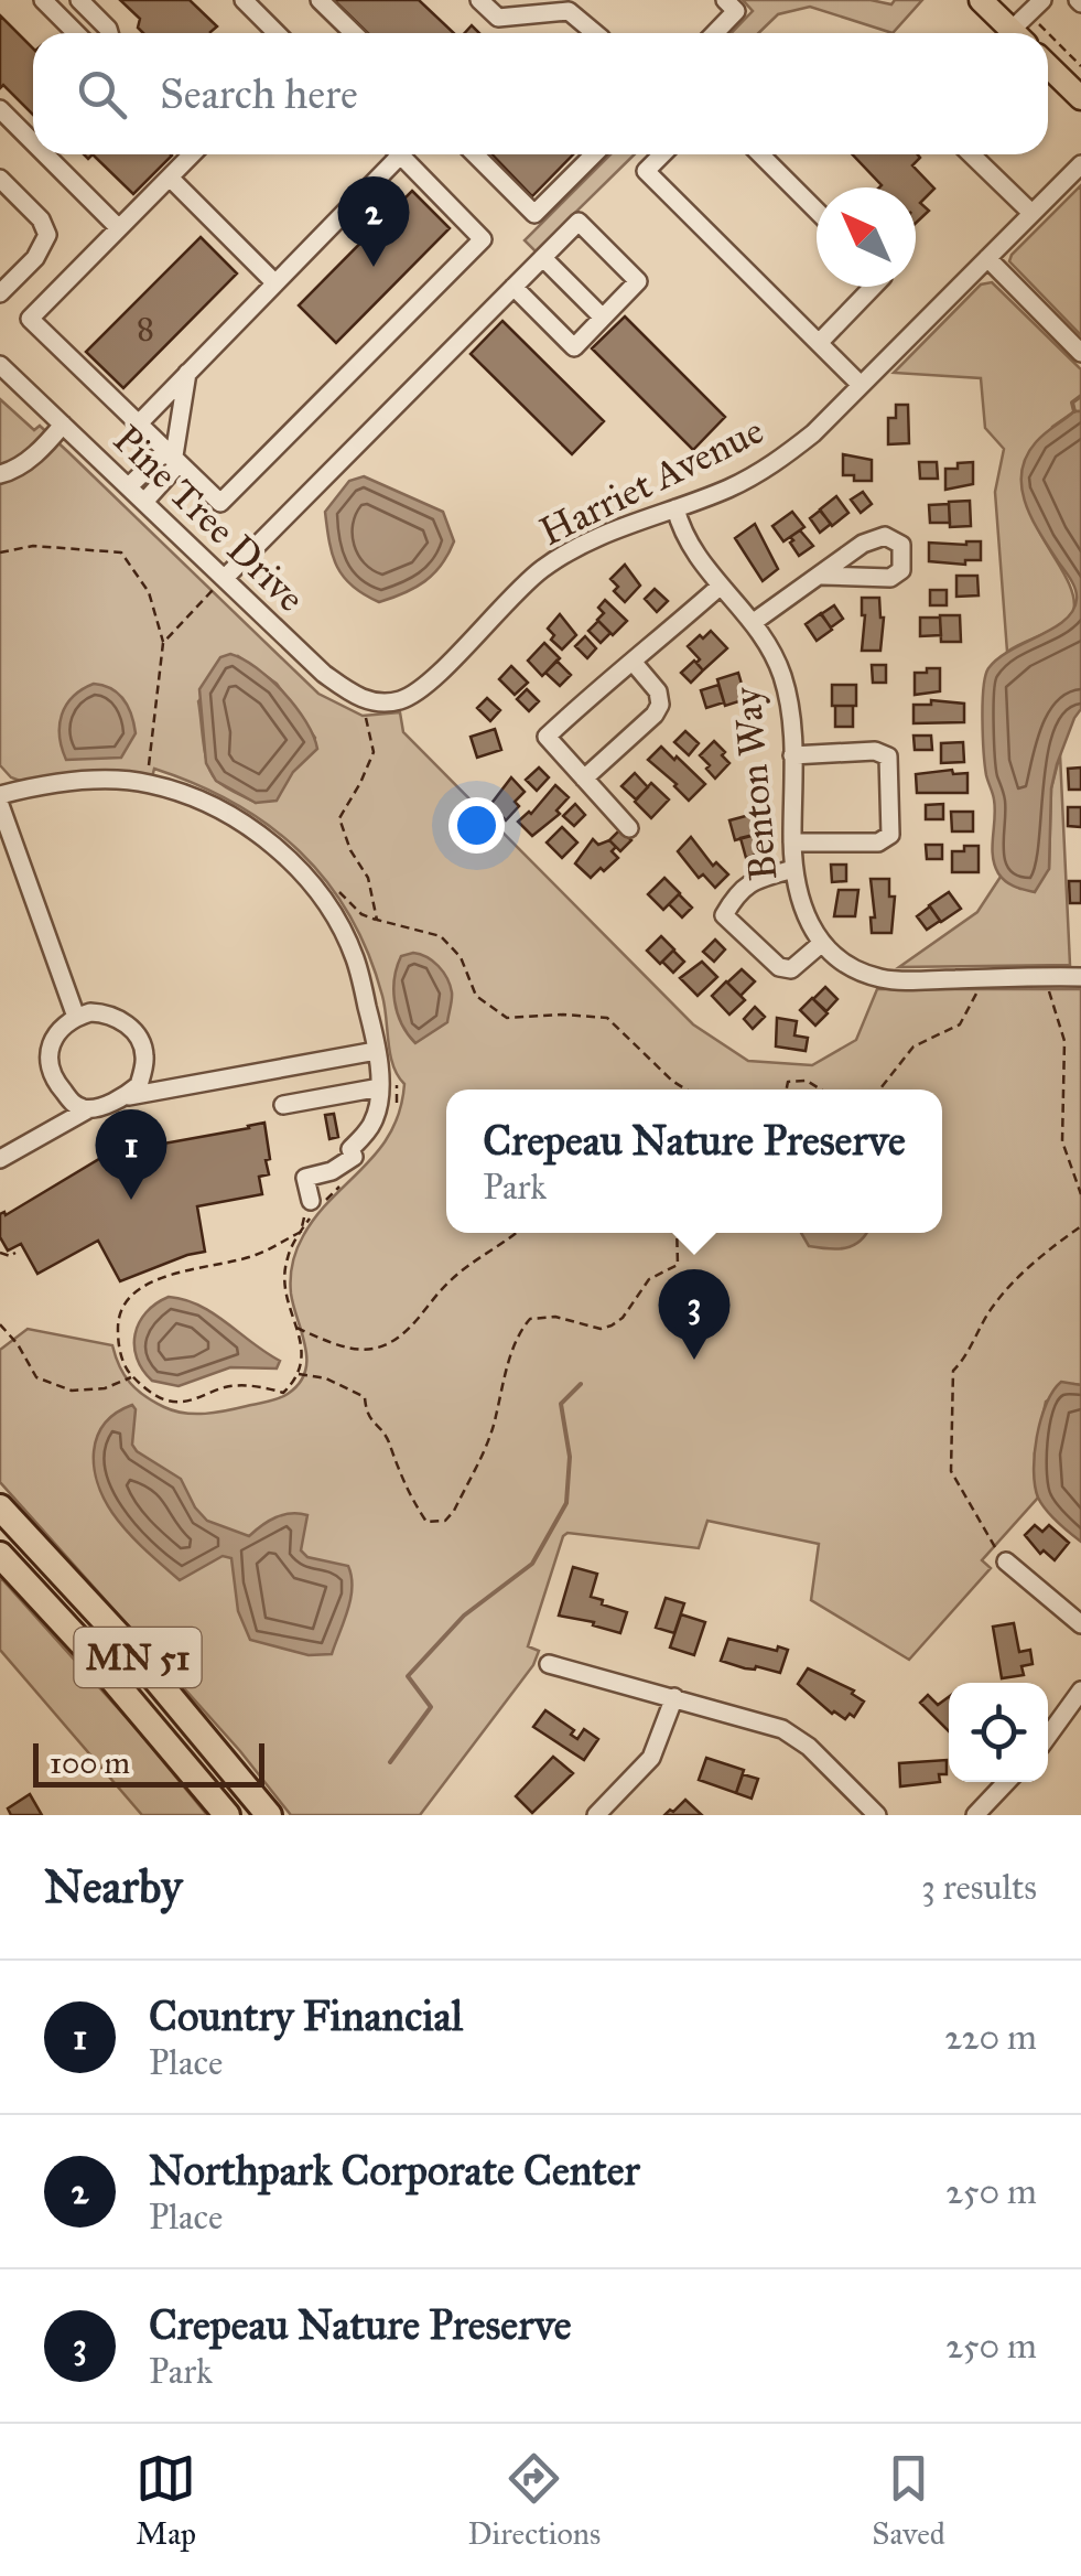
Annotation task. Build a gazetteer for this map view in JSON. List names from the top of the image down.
{
  "streets": {
    "highway": ["MN 51"],
    "street": ["Harriet Avenue", "Pine Tree Drive", "Benton Way"]
  },
  "crossings": [
    ["Harriet Avenue", "Pine Tree Drive"],
    ["Harriet Avenue", "Benton Way"]
  ],
  "house_numbers": ["8"],
  "scale_bar": "100 m",
  "north": "top left",
  "page": {
    "search": "Search here",
    "pins": ["2", "1", "3"],
    "popup": ["Crepeau Nature Preserve", "Park"],
    "scale": "100 m",
    "heading": ["Nearby", "3 results"],
    "list": [
      {
        "mark": "1",
        "name": "Country Financial",
        "note": "Place",
        "value": "220 m"
      },
      {
        "mark": "2",
        "name": "Northpark Corporate Center",
        "note": "Place",
        "value": "250 m"
      },
      {
        "mark": "3",
        "name": "Crepeau Nature Preserve",
        "note": "Park",
        "value": "250 m"
      }
    ],
    "nav": ["Map", "Directions", "Saved"]
  }
}
